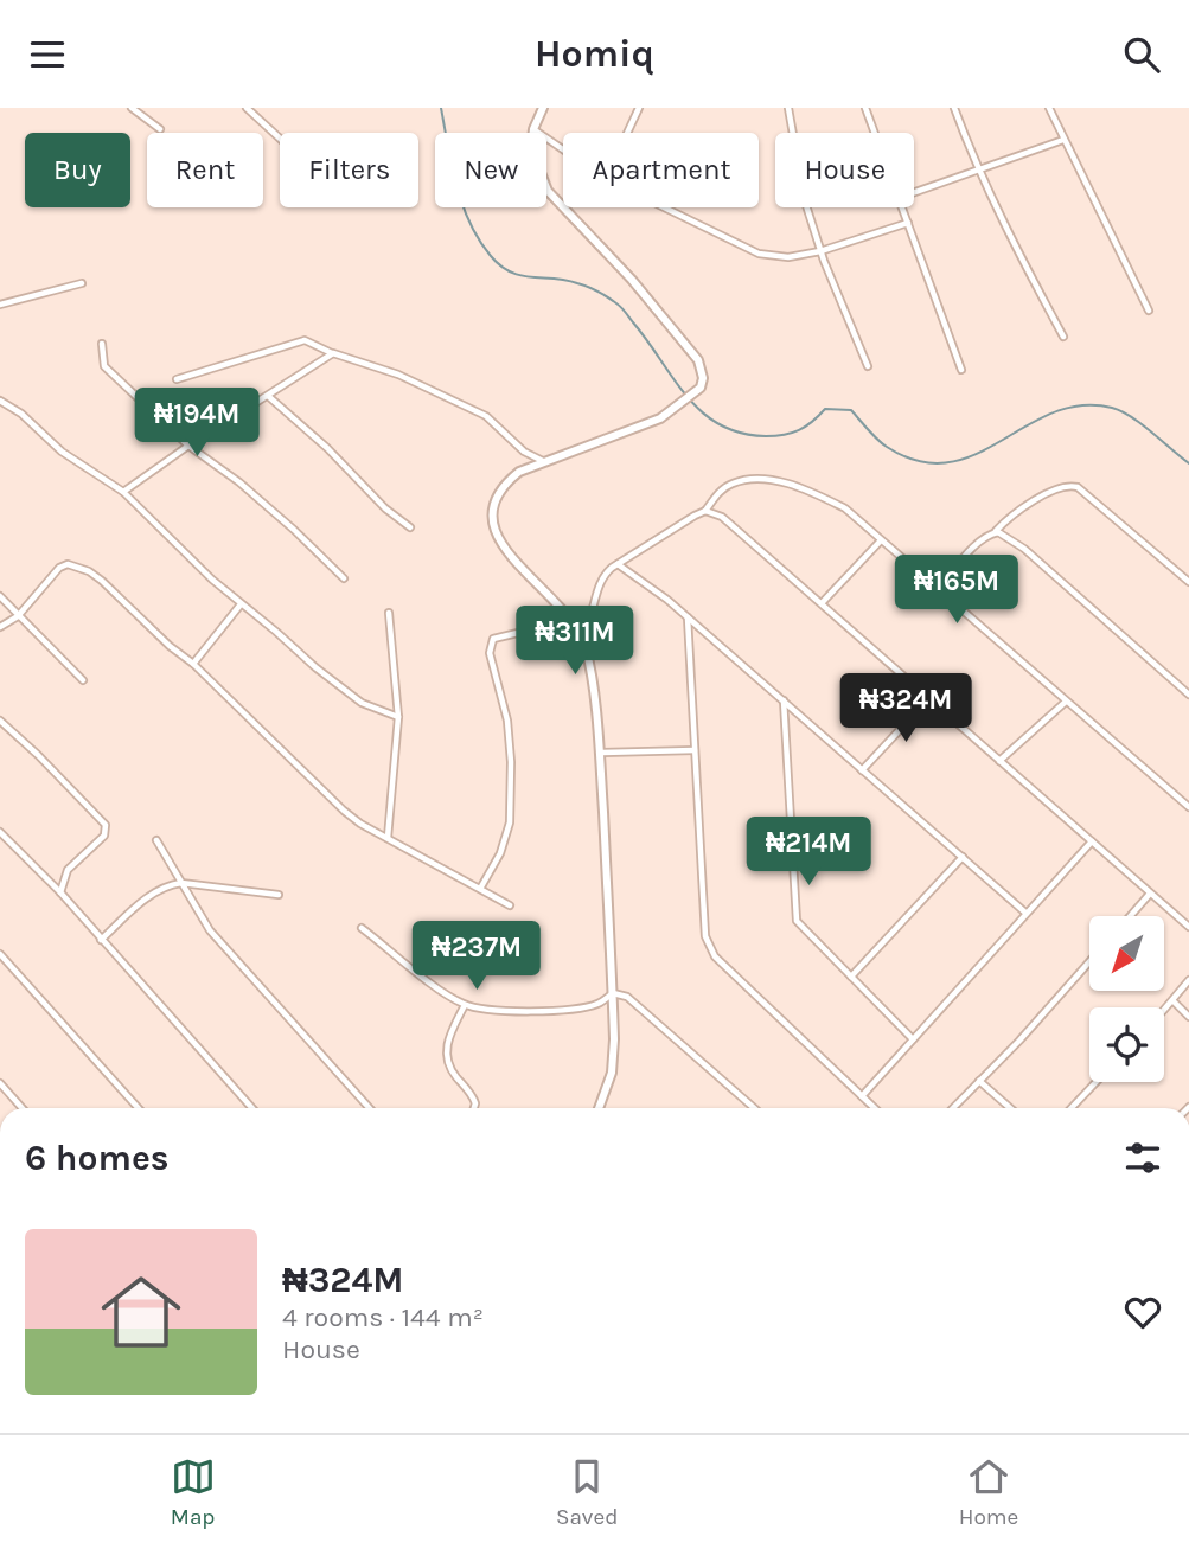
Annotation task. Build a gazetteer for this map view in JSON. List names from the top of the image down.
{
  "north": "bottom left",
  "page": {
    "header": "Homiq",
    "chip": [
      "Buy",
      "Rent",
      "Filters",
      "New",
      "Apartment",
      "House"
    ],
    "price": [
      "₦194M",
      "₦165M",
      "₦311M",
      "₦324M",
      "₦214M",
      "₦237M"
    ],
    "heading": "6 homes",
    "list": [
      {
        "name": "₦324M",
        "note": "4 rooms · 144 m² · House"
      }
    ],
    "tabs": ["Map", "Saved", "Home"]
  }
}
